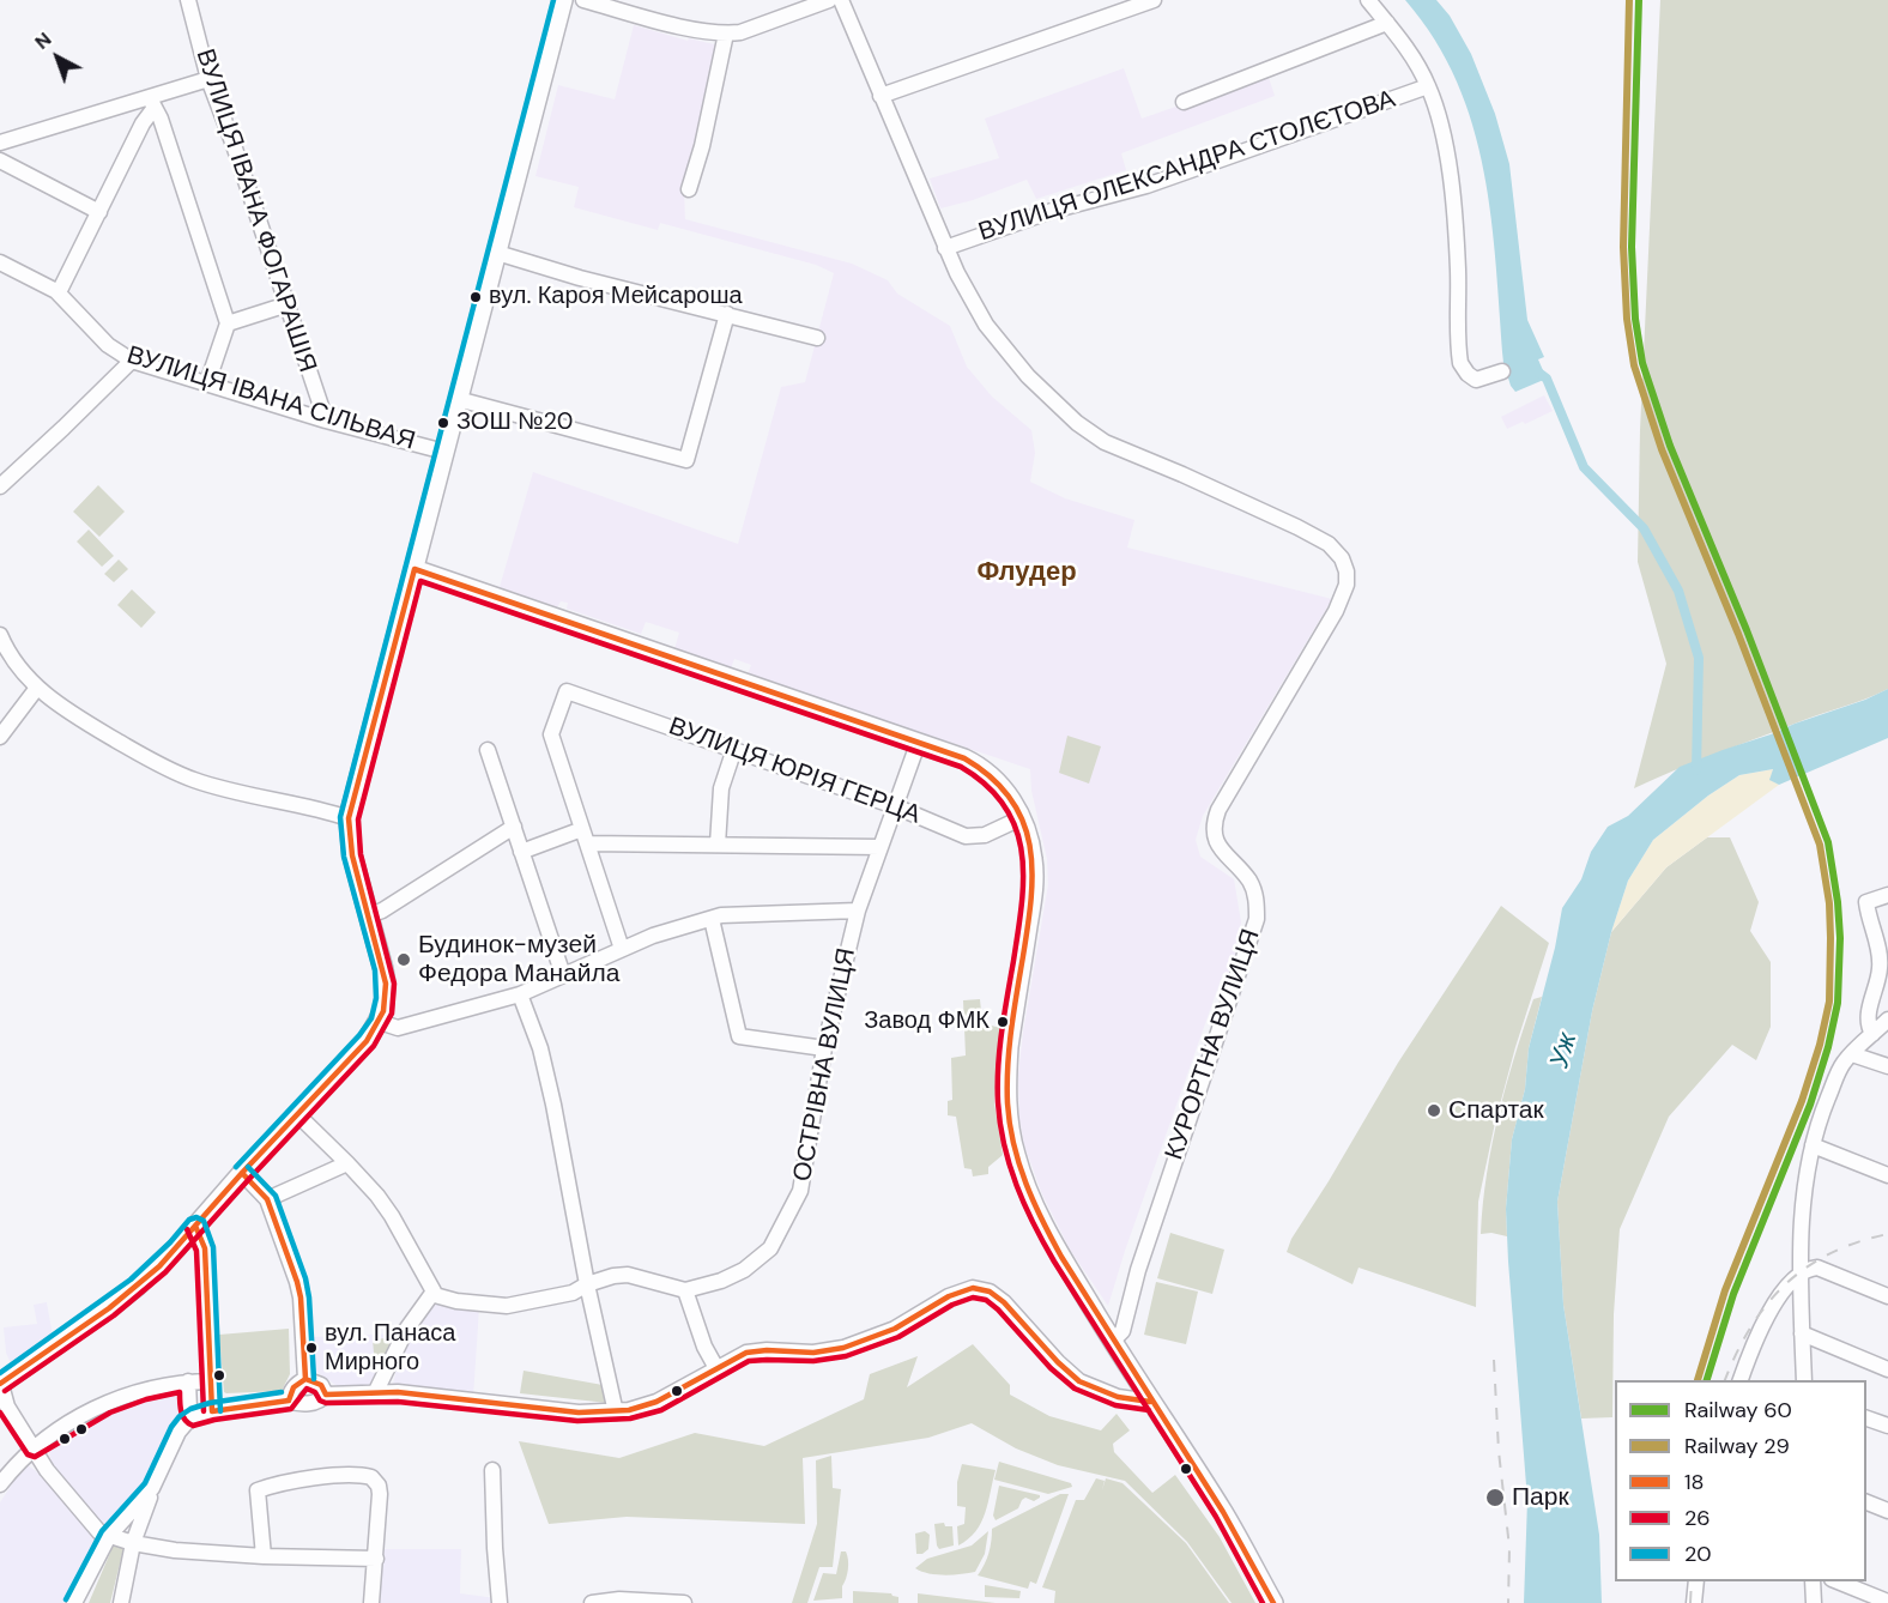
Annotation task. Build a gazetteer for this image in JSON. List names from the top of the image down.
{
  "streets": {
    "street": [
      "ВУЛИЦЯ ОЛЕКСАНДРА СТОЛЄТОВА",
      "ВУЛИЦЯ ІВАНА ФОГАРАШІЯ",
      "ВУЛИЦЯ ІВАНА СІЛЬВАЯ",
      "ВУЛИЦЯ ЮРІЯ ГЕРЦА",
      "КУРОРТНА ВУЛИЦЯ",
      "ОСТРІВНА ВУЛИЦЯ"
    ]
  },
  "crossings": [
    ["ВУЛИЦЯ ОЛЕКСАНДРА СТОЛЄТОВА", "КУРОРТНА ВУЛИЦЯ"],
    ["ВУЛИЦЯ ІВАНА ФОГАРАШІЯ", "ВУЛИЦЯ ІВАНА СІЛЬВАЯ"],
    ["ВУЛИЦЯ ЮРІЯ ГЕРЦА", "ОСТРІВНА ВУЛИЦЯ"]
  ],
  "districts": ["Флудер"],
  "water": ["Уж"],
  "places": [
    "вул. Кароя Мейсароша",
    "ЗОШ №20",
    "Будинок-музей Федора Манайла",
    "Завод ФМК",
    "Спартак",
    "вул. Панаса Мирного",
    "Парк"
  ],
  "lines": [
    "rail line 60",
    "rail line 29",
    "transit line 20",
    "transit line 18",
    "transit line 26"
  ],
  "legend": [
    "Railway 60",
    "Railway 29",
    "18",
    "26",
    "20"
  ],
  "north": "top left"
}
